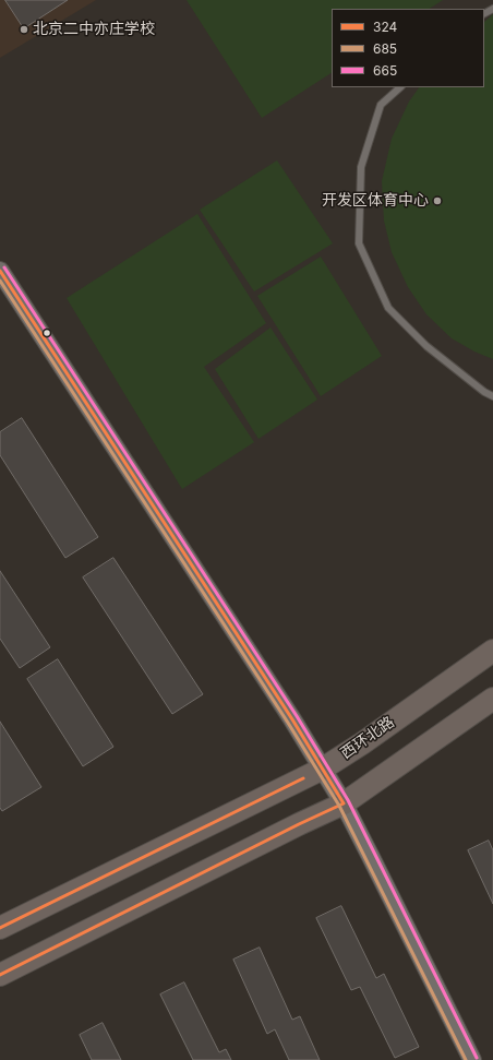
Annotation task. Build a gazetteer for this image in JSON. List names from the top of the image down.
{
  "streets": {
    "main road": ["西环北路"]
  },
  "places": ["北京二中亦庄学校", "开发区体育中心"],
  "lines": ["transit line 665", "transit line 324", "transit line 685"],
  "legend": ["324", "685", "665"]
}
